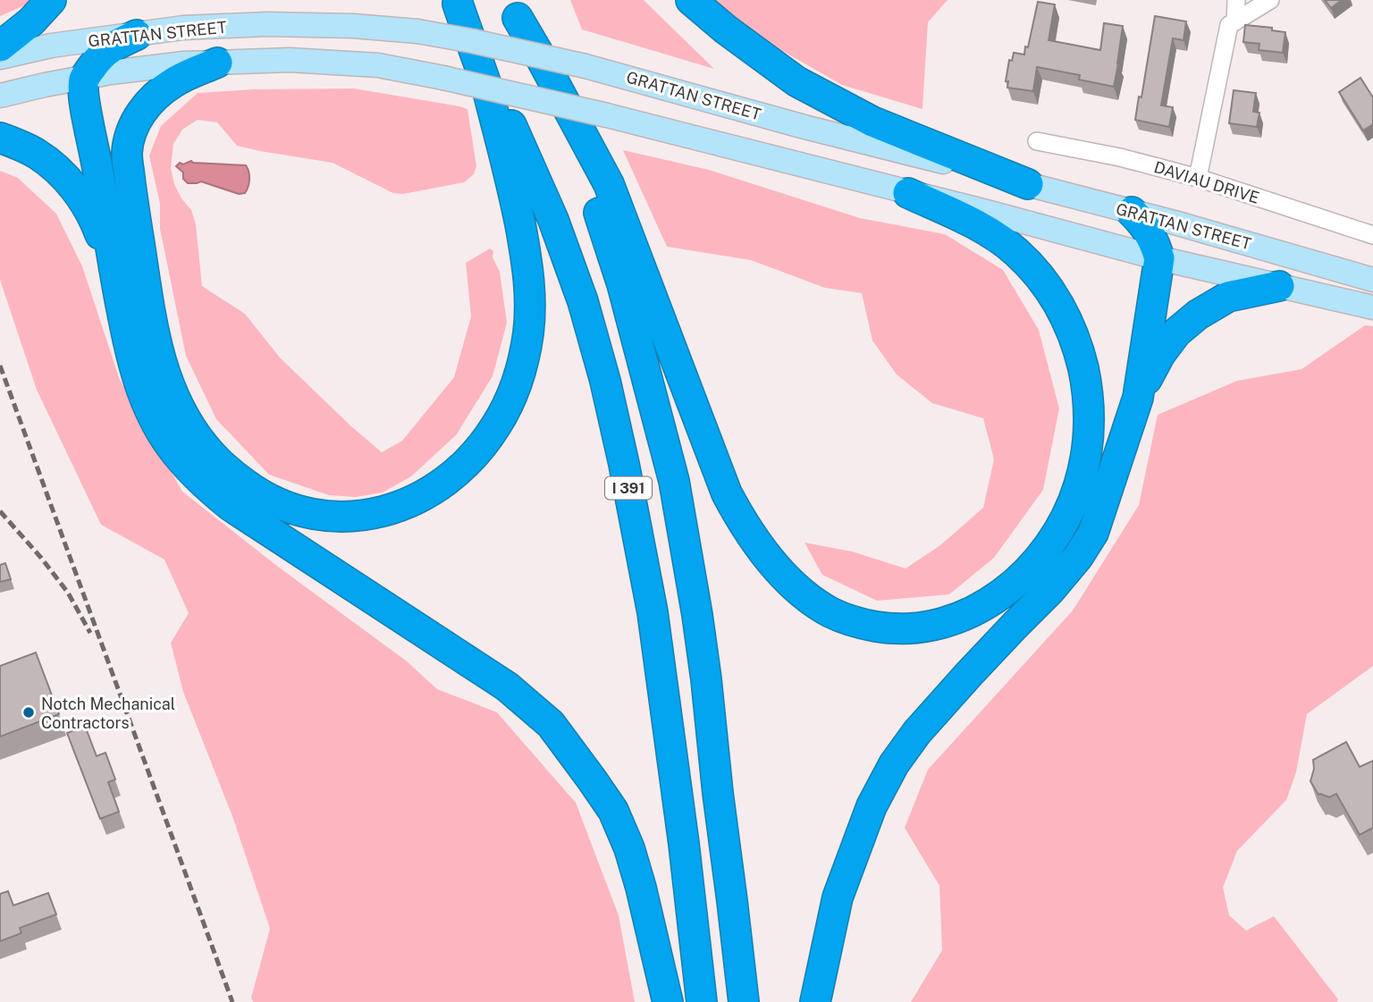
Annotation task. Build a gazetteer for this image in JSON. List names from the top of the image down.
{
  "streets": {
    "highway": ["I 391"],
    "main road": ["GRATTAN STREET"],
    "street": ["DAVIAU DRIVE"]
  },
  "places": ["Notch Mechanical Contractors"]
}
